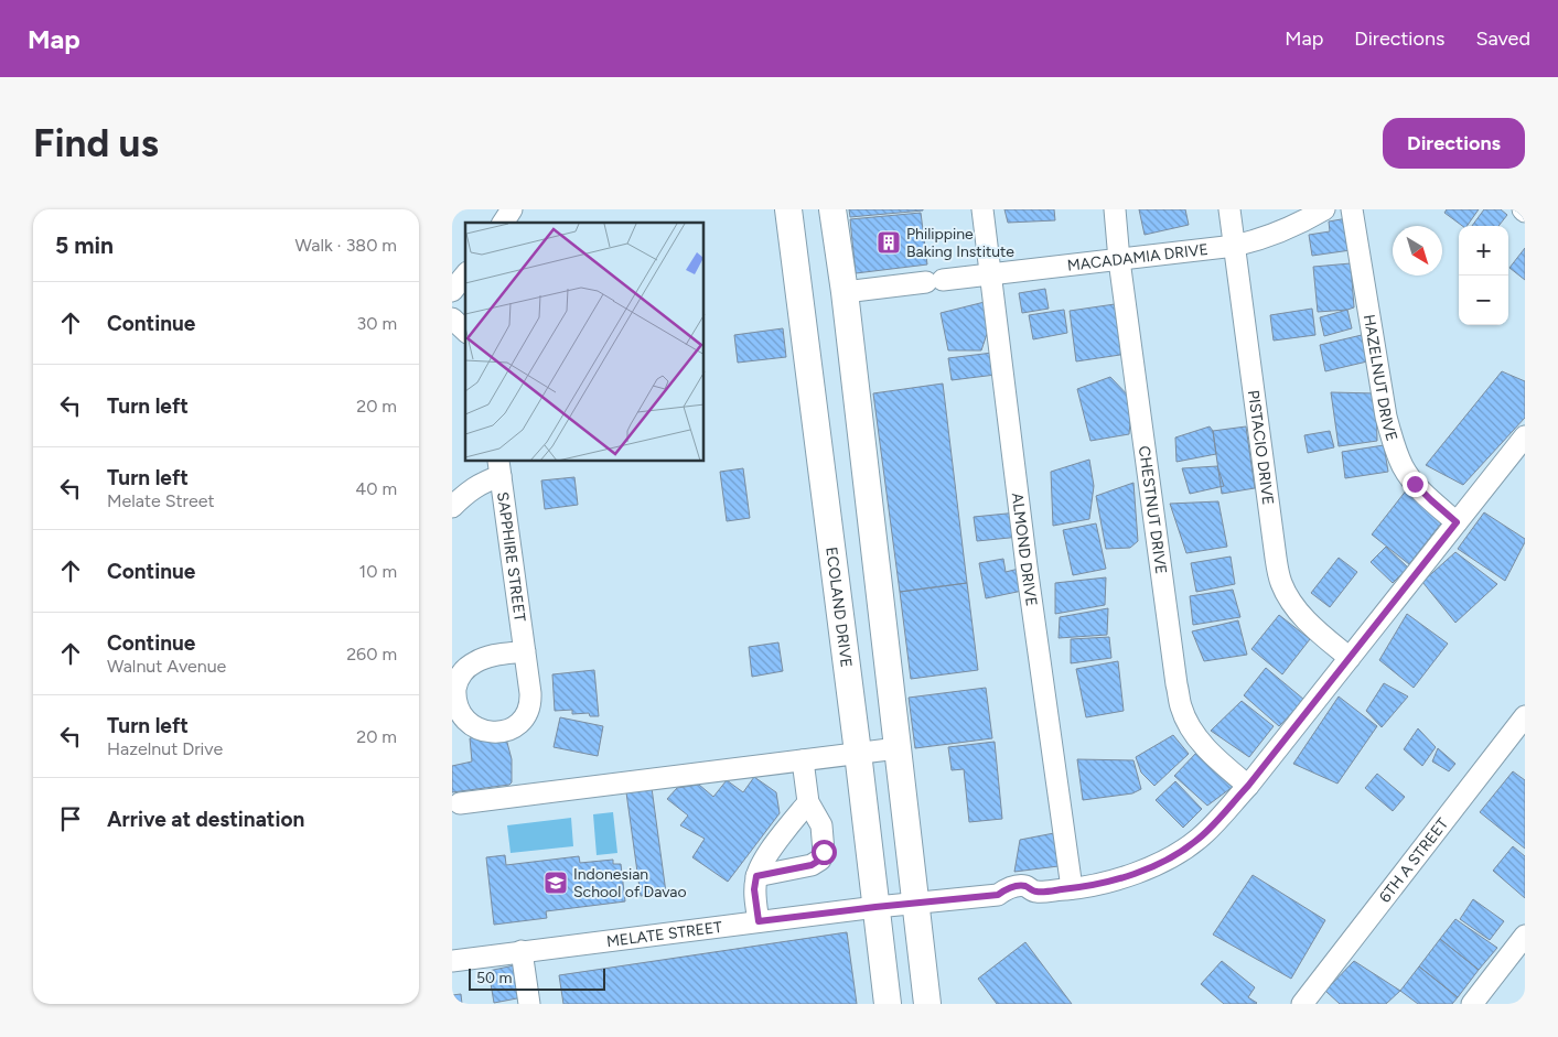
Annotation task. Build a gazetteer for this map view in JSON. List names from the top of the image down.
{
  "streets": {
    "main road": ["ECOLAND DRIVE"],
    "street": [
      "MACADAMIA DRIVE",
      "HAZELNUT DRIVE",
      "PISTACIO DRIVE",
      "CHESTNUT DRIVE",
      "ALMOND DRIVE",
      "SAPPHIRE STREET",
      "6TH A STREET",
      "MELATE STREET"
    ]
  },
  "crossings": [
    ["MACADAMIA DRIVE", "PISTACIO DRIVE"],
    ["MACADAMIA DRIVE", "CHESTNUT DRIVE"],
    ["MACADAMIA DRIVE", "ALMOND DRIVE"],
    ["HAZELNUT DRIVE", "MELATE STREET"],
    ["PISTACIO DRIVE", "MELATE STREET"],
    ["CHESTNUT DRIVE", "MELATE STREET"],
    ["ALMOND DRIVE", "MELATE STREET"],
    ["ECOLAND DRIVE", "MELATE STREET"]
  ],
  "places": {
    "building": ["Philippine Baking Institute"],
    "school or university": ["Indonesian School of Davao"]
  },
  "scale_bar": "50 m",
  "north": "bottom right",
  "page": {
    "header": "Map",
    "nav": ["Map", "Directions", "Saved"],
    "buttons": "Directions",
    "title": "Find us",
    "heading": ["5 min", "Walk · 380 m"],
    "map_buttons": ["+", "−"],
    "list": [
      ["Continue", "30 m"],
      ["Turn left", "20 m"],
      ["Turn left", "Melate Street", "40 m"],
      ["Continue", "10 m"],
      ["Continue", "Walnut Avenue", "260 m"],
      ["Turn left", "Hazelnut Drive", "20 m"],
      "Arrive at destination"
    ],
    "scale": "50 m"
  }
}
